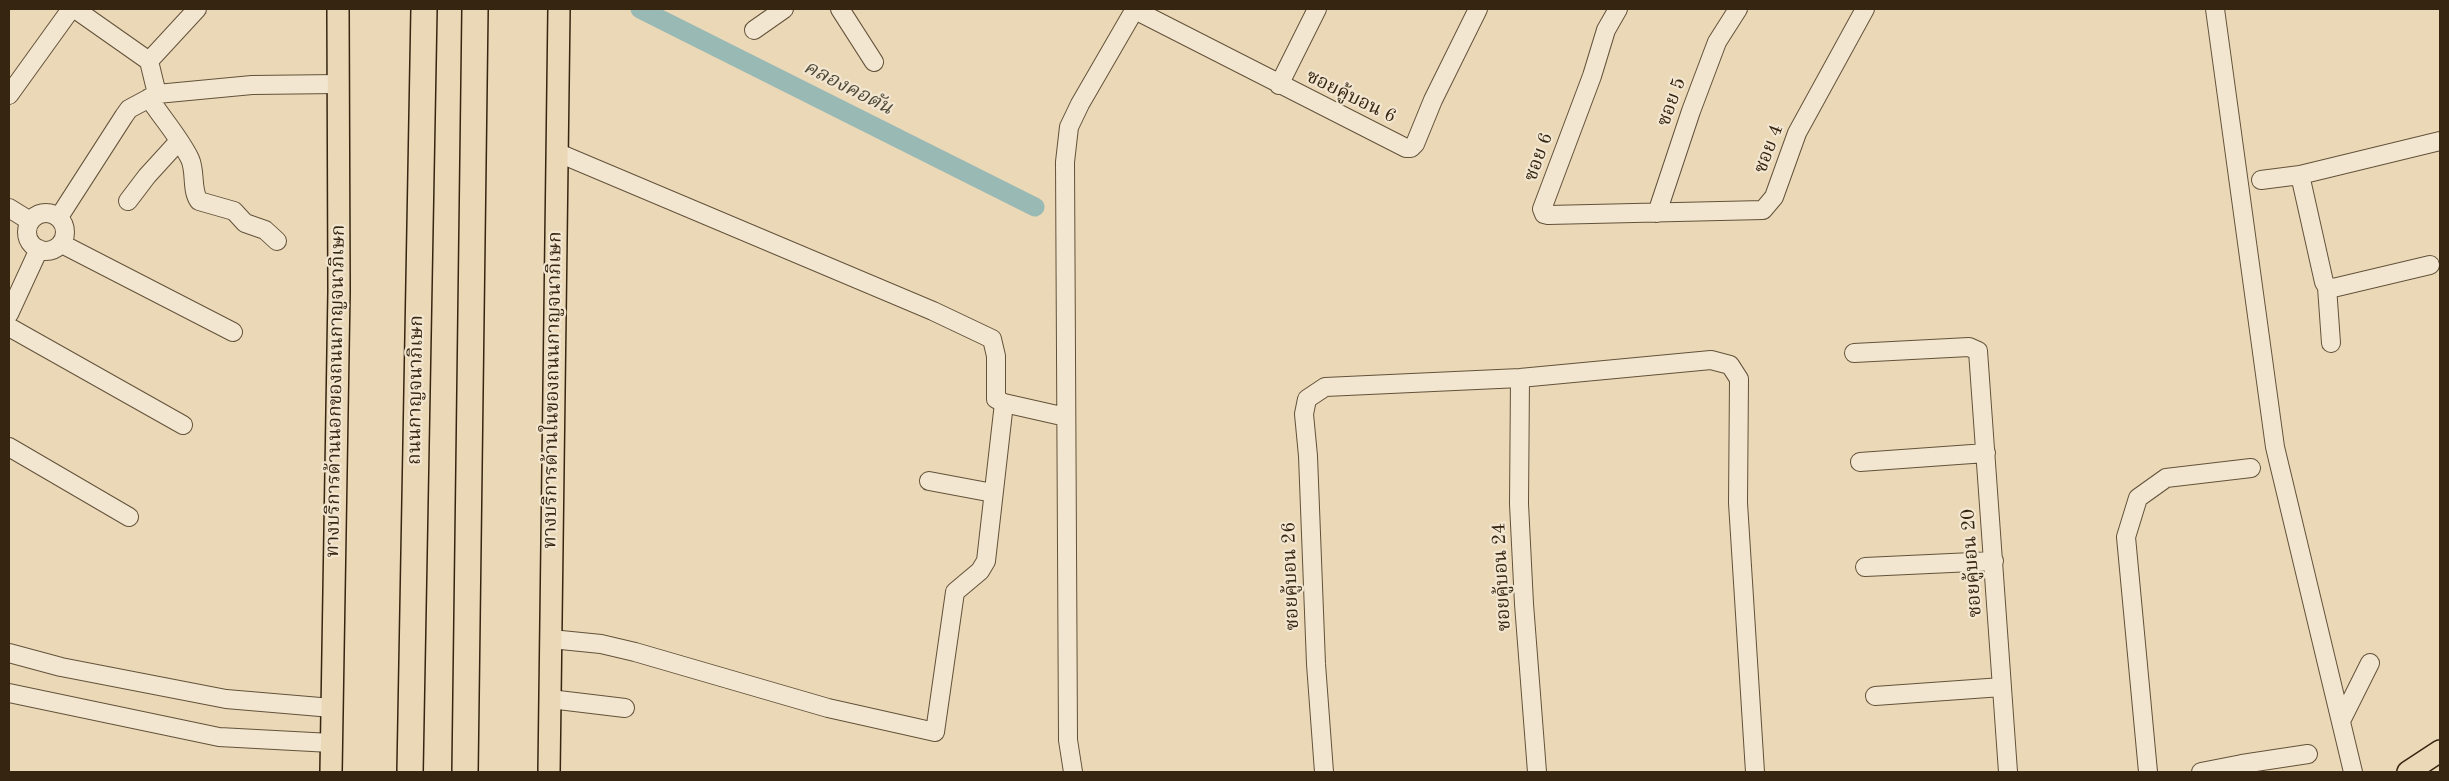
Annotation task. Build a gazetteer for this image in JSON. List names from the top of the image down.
{
  "streets": {
    "highway": ["ถนนกาญจนาภิเษก"],
    "main road": ["ทางบริการด้านในของถนนกาญจนาภิเษก", "ทางบริการด้านนอกของถนนกาญจนาภิเษก"],
    "street": [
      "ซอยคู้บอน 6",
      "ซอย 5",
      "ซอย 4",
      "ซอย 6",
      "ซอยคู้บอน 20",
      "ซอยคู้บอน 26",
      "ซอยคู้บอน 24"
    ]
  },
  "crossings": [
    ["ซอย 5", "ซอย 4"],
    ["ซอย 5", "ซอย 6"],
    ["ซอย 4", "ซอย 6"],
    ["ซอยคู้บอน 26", "ซอยคู้บอน 24"]
  ],
  "water": ["คลองคอตัน"]
}
